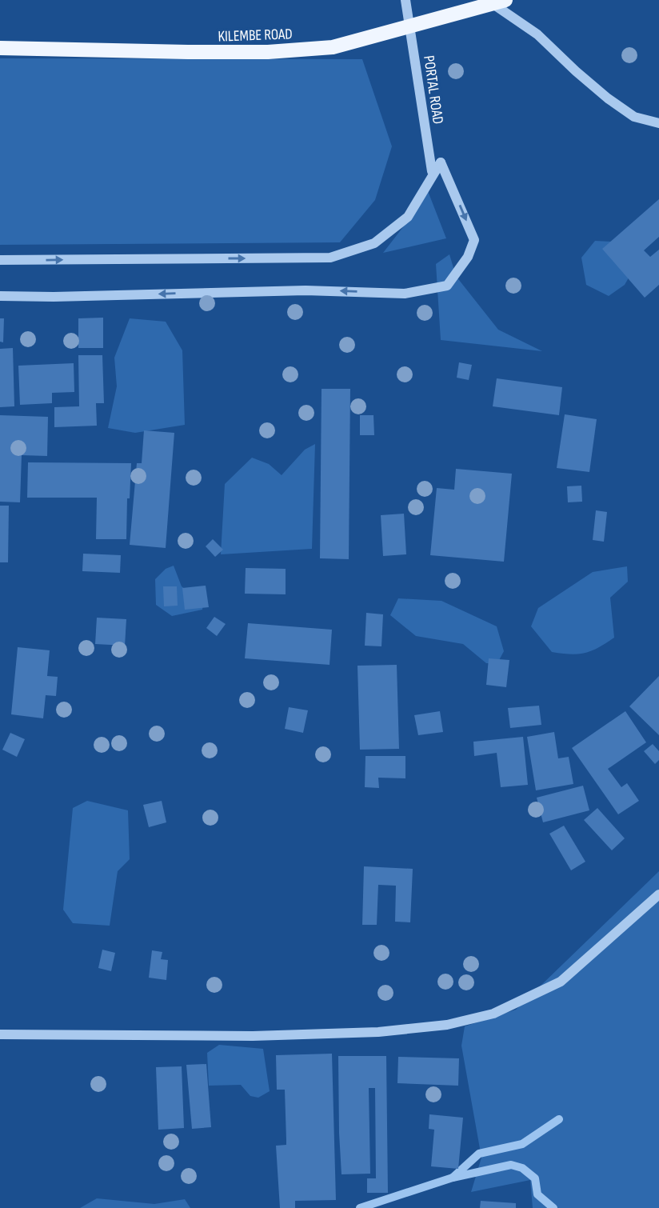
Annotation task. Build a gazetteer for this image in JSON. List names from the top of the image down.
{
  "streets": {
    "main road": ["KILEMBE ROAD"],
    "street": ["PORTAL ROAD"]
  },
  "crossings": [
    ["KILEMBE ROAD", "PORTAL ROAD"]
  ]
}
